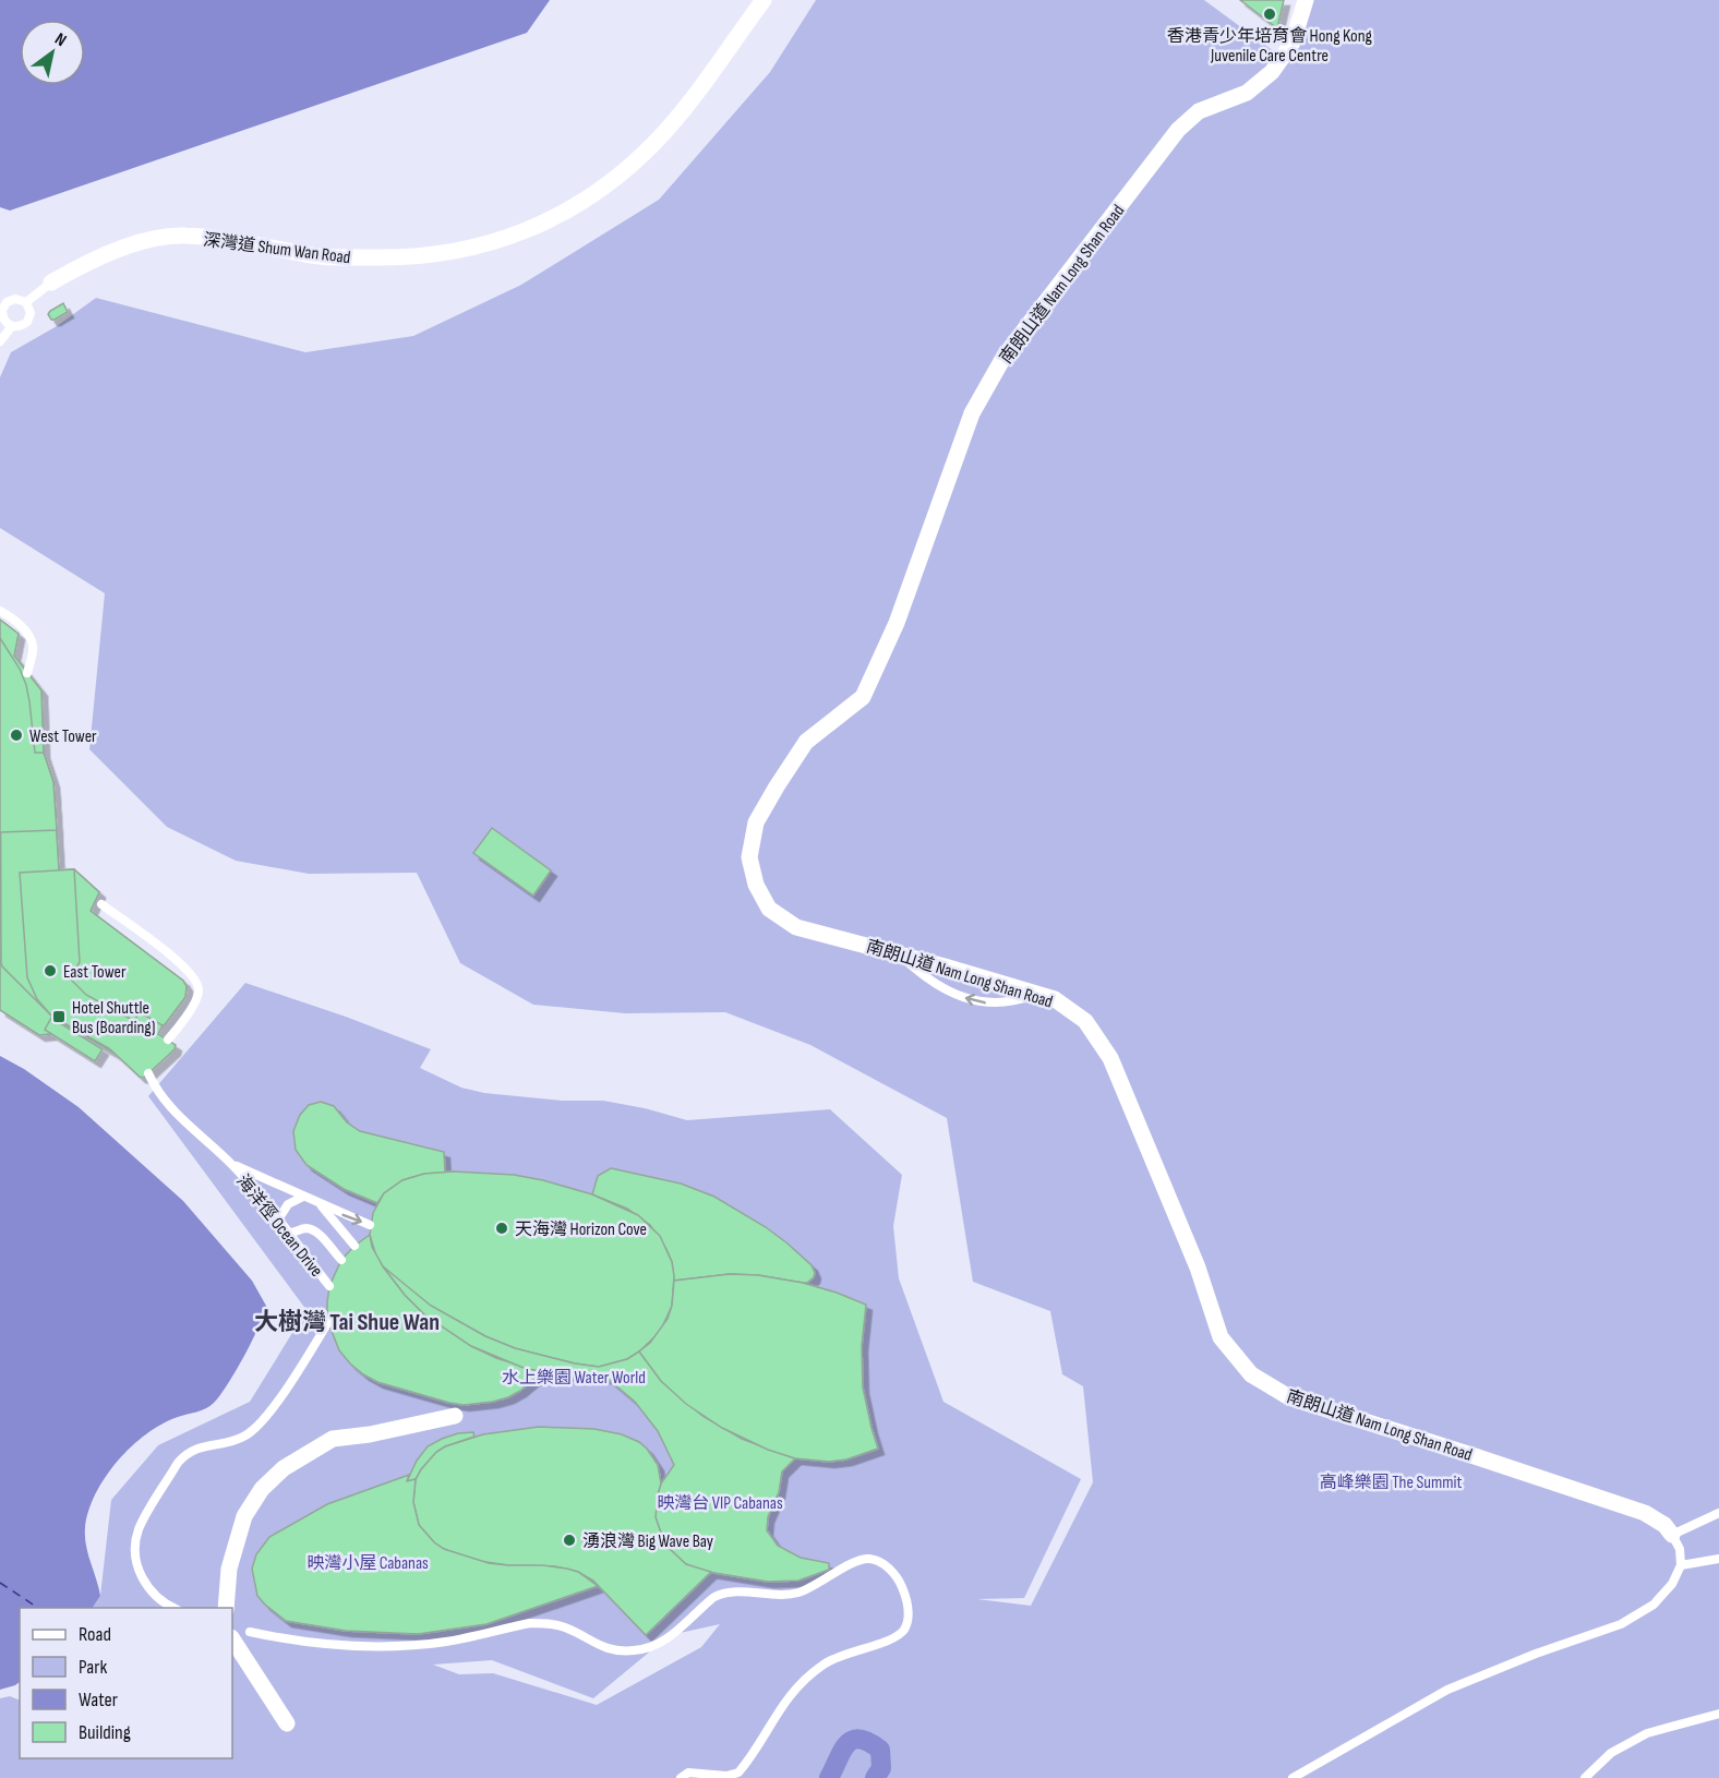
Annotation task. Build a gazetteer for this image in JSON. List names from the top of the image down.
{
  "streets": {
    "street": ["深灣道 Shum Wan Road", "南朗山道 Nam Long Shan Road"],
    "lane": ["海洋徑 Ocean Drive"]
  },
  "districts": ["大樹灣 Tai Shue Wan"],
  "parks": [
    "水上樂園 Water World",
    "高峰樂園 The Summit",
    "映灣台 VIP Cabanas",
    "映灣小屋 Cabanas"
  ],
  "places": {
    "other": [
      "香港青少年培育會 Hong Kong Juvenile Care Centre",
      "West Tower",
      "East Tower",
      "天海灣 Horizon Cove",
      "湧浪灣 Big Wave Bay"
    ],
    "transit": ["Hotel Shuttle Bus (Boarding)"]
  },
  "legend": [
    "Road",
    "Park",
    "Water",
    "Building"
  ],
  "north": "top right"
}
